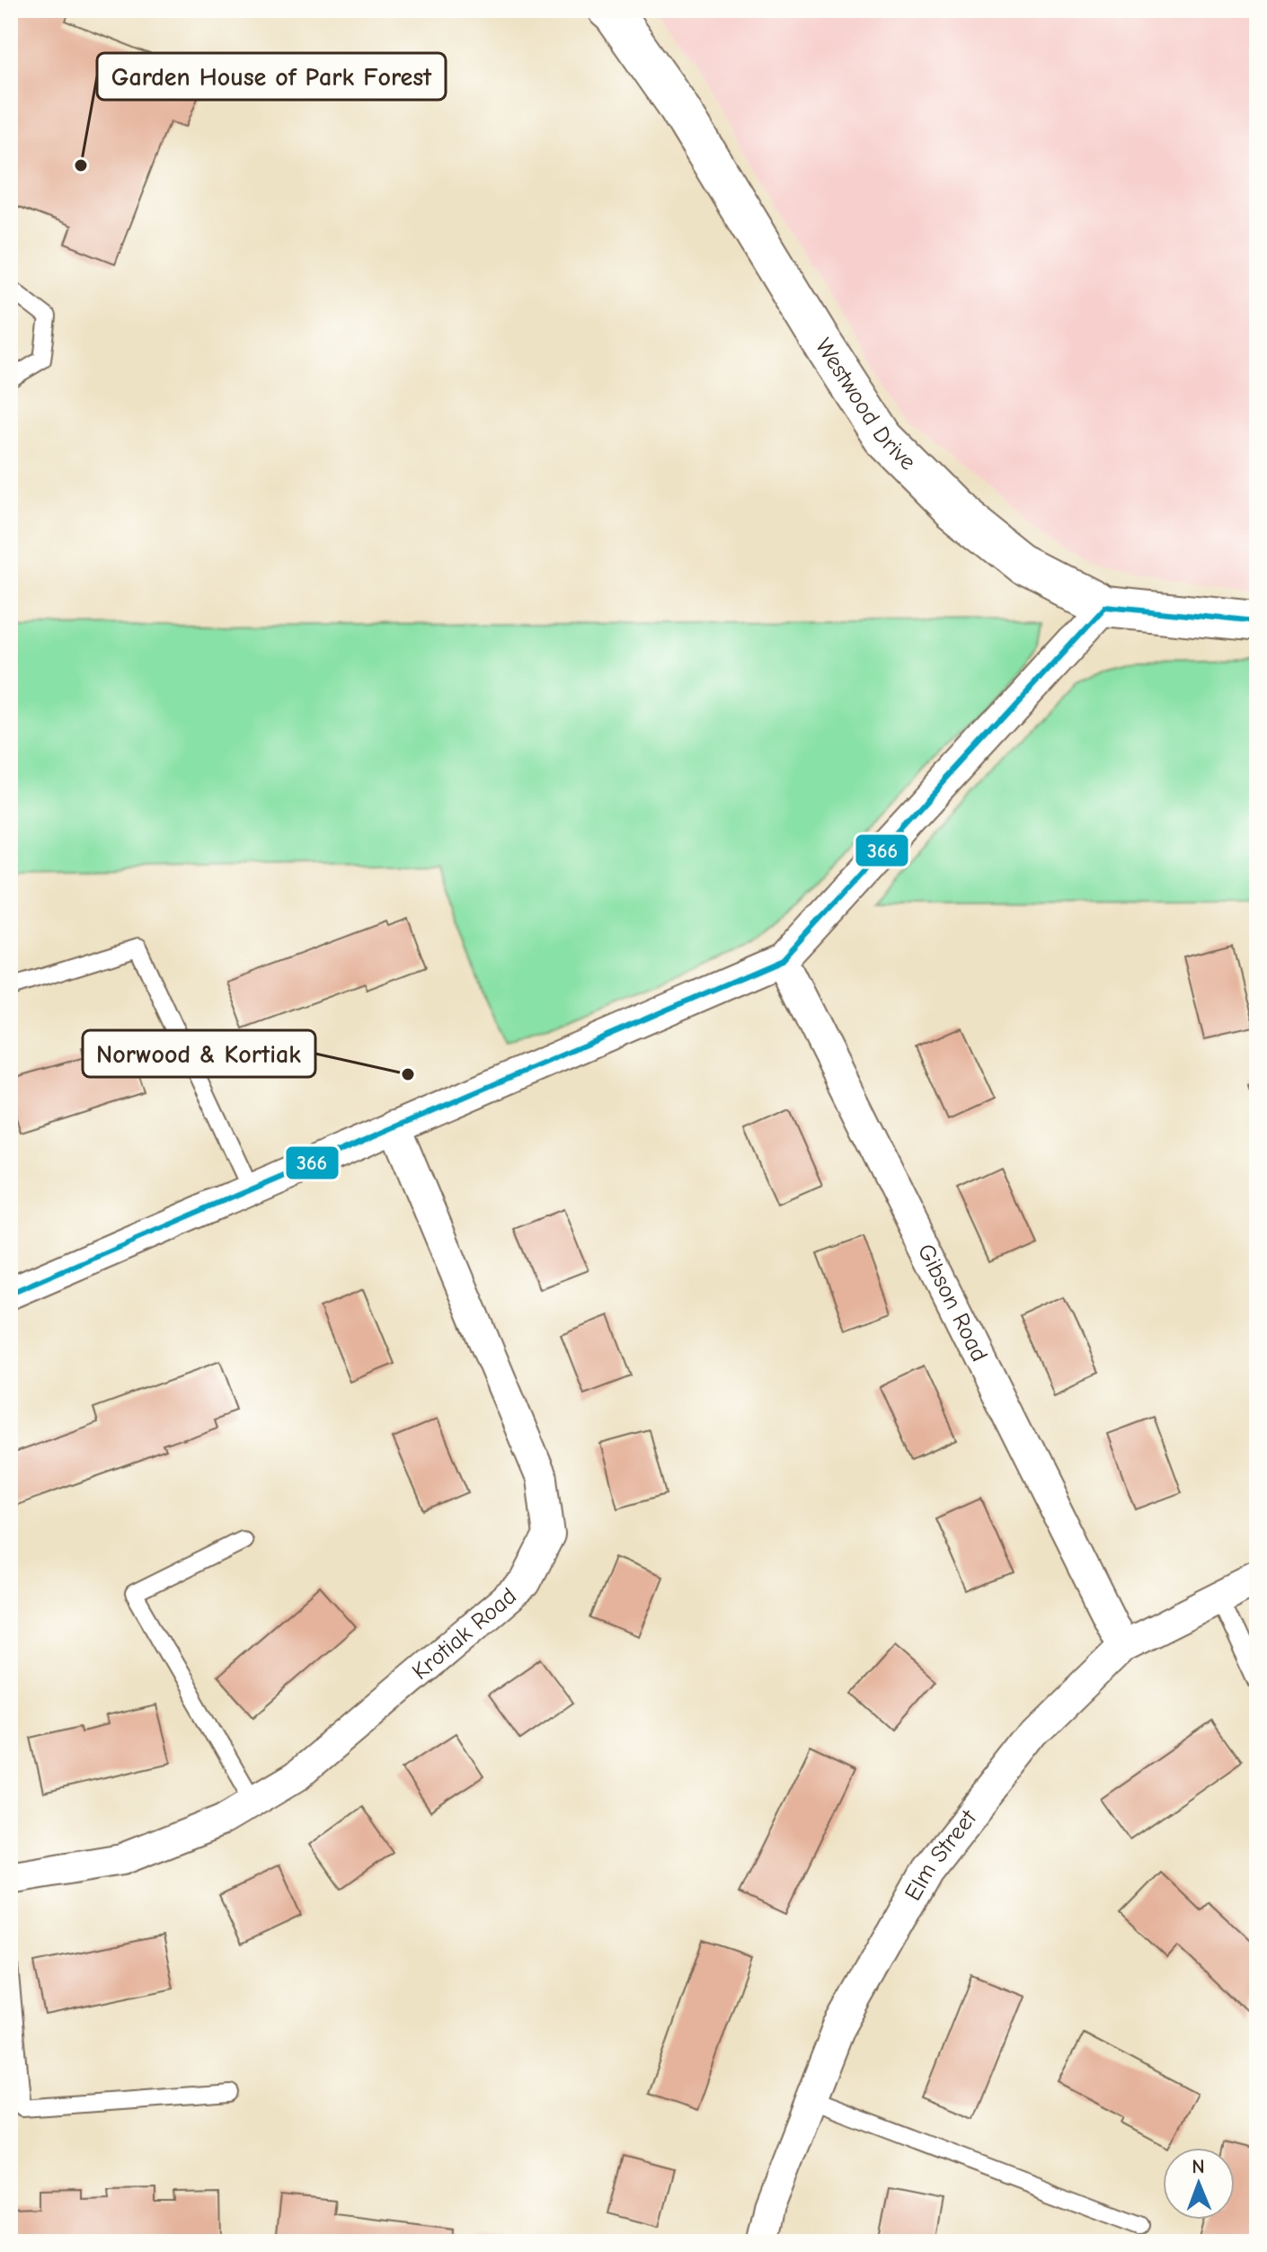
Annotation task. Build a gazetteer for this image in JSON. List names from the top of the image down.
{
  "streets": {
    "street": [
      "Westwood Drive",
      "Gibson Road",
      "Krotiak Road",
      "Elm Street"
    ]
  },
  "crossings": [
    ["Gibson Road", "Elm Street"]
  ],
  "places": ["Garden House of Park Forest", "Norwood & Kortiak"],
  "lines": ["transit line 366"],
  "north": "top"
}
